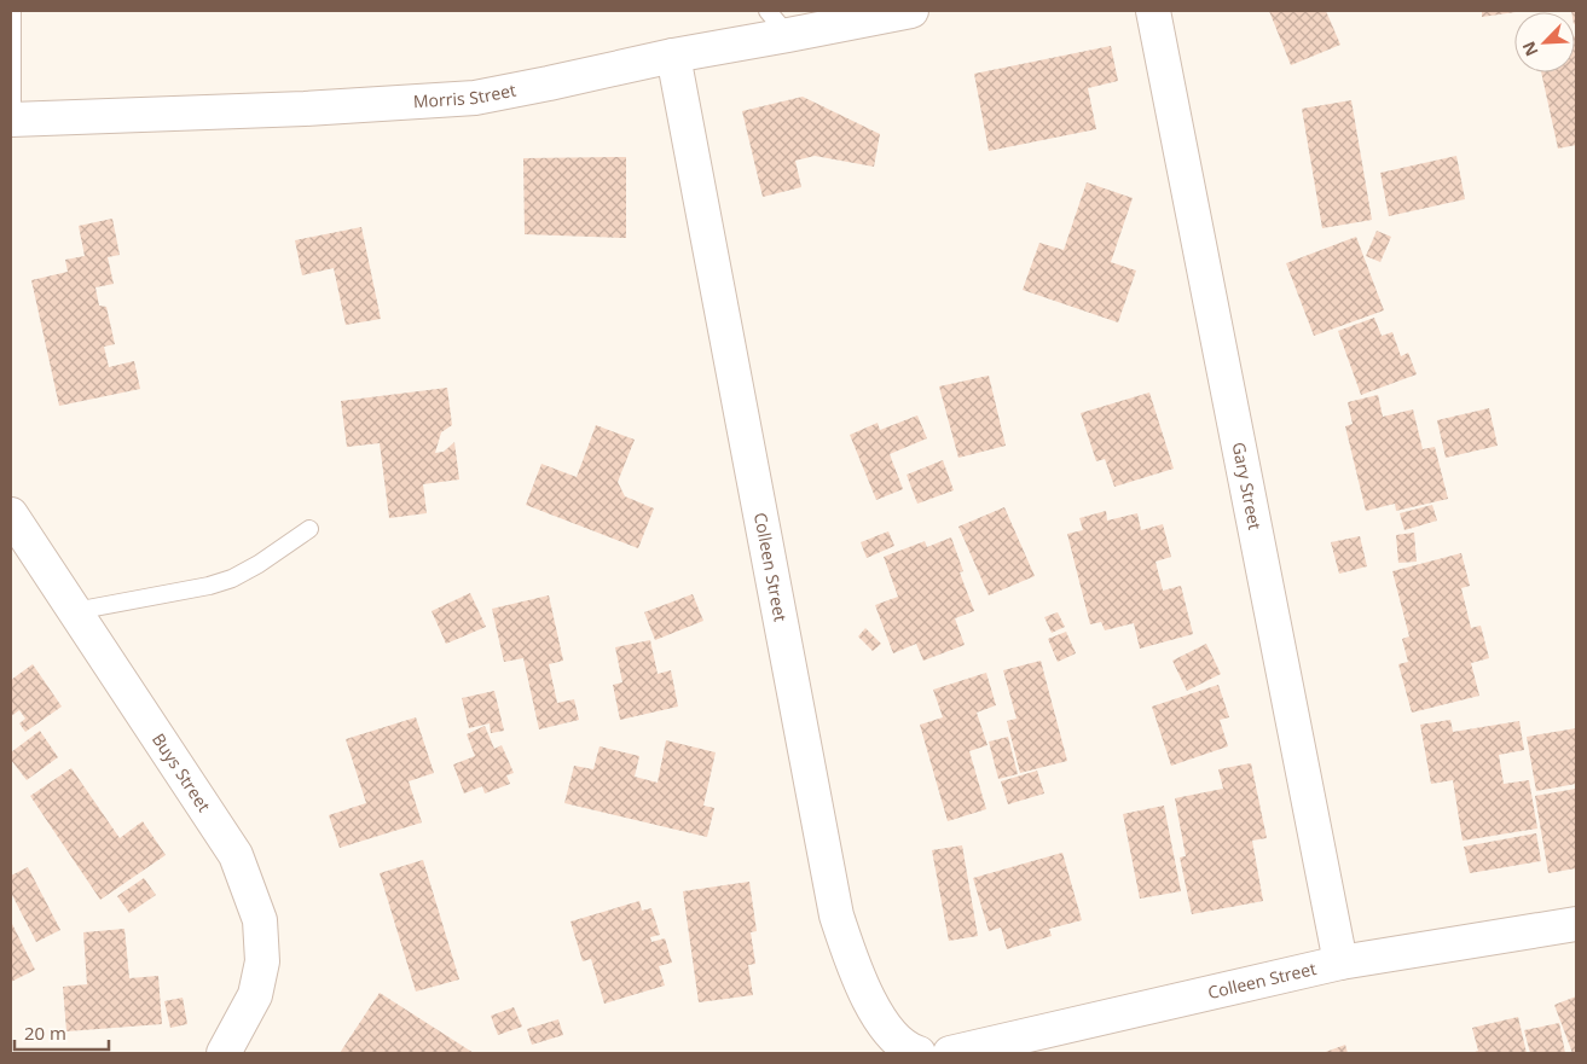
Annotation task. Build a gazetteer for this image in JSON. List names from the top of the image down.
{
  "streets": {
    "street": [
      "Morris Street",
      "Gary Street",
      "Colleen Street",
      "Buys Street"
    ]
  },
  "crossings": [
    ["Morris Street", "Colleen Street"],
    ["Gary Street", "Colleen Street"]
  ],
  "scale_bar": "20 m",
  "north": "bottom left"
}
